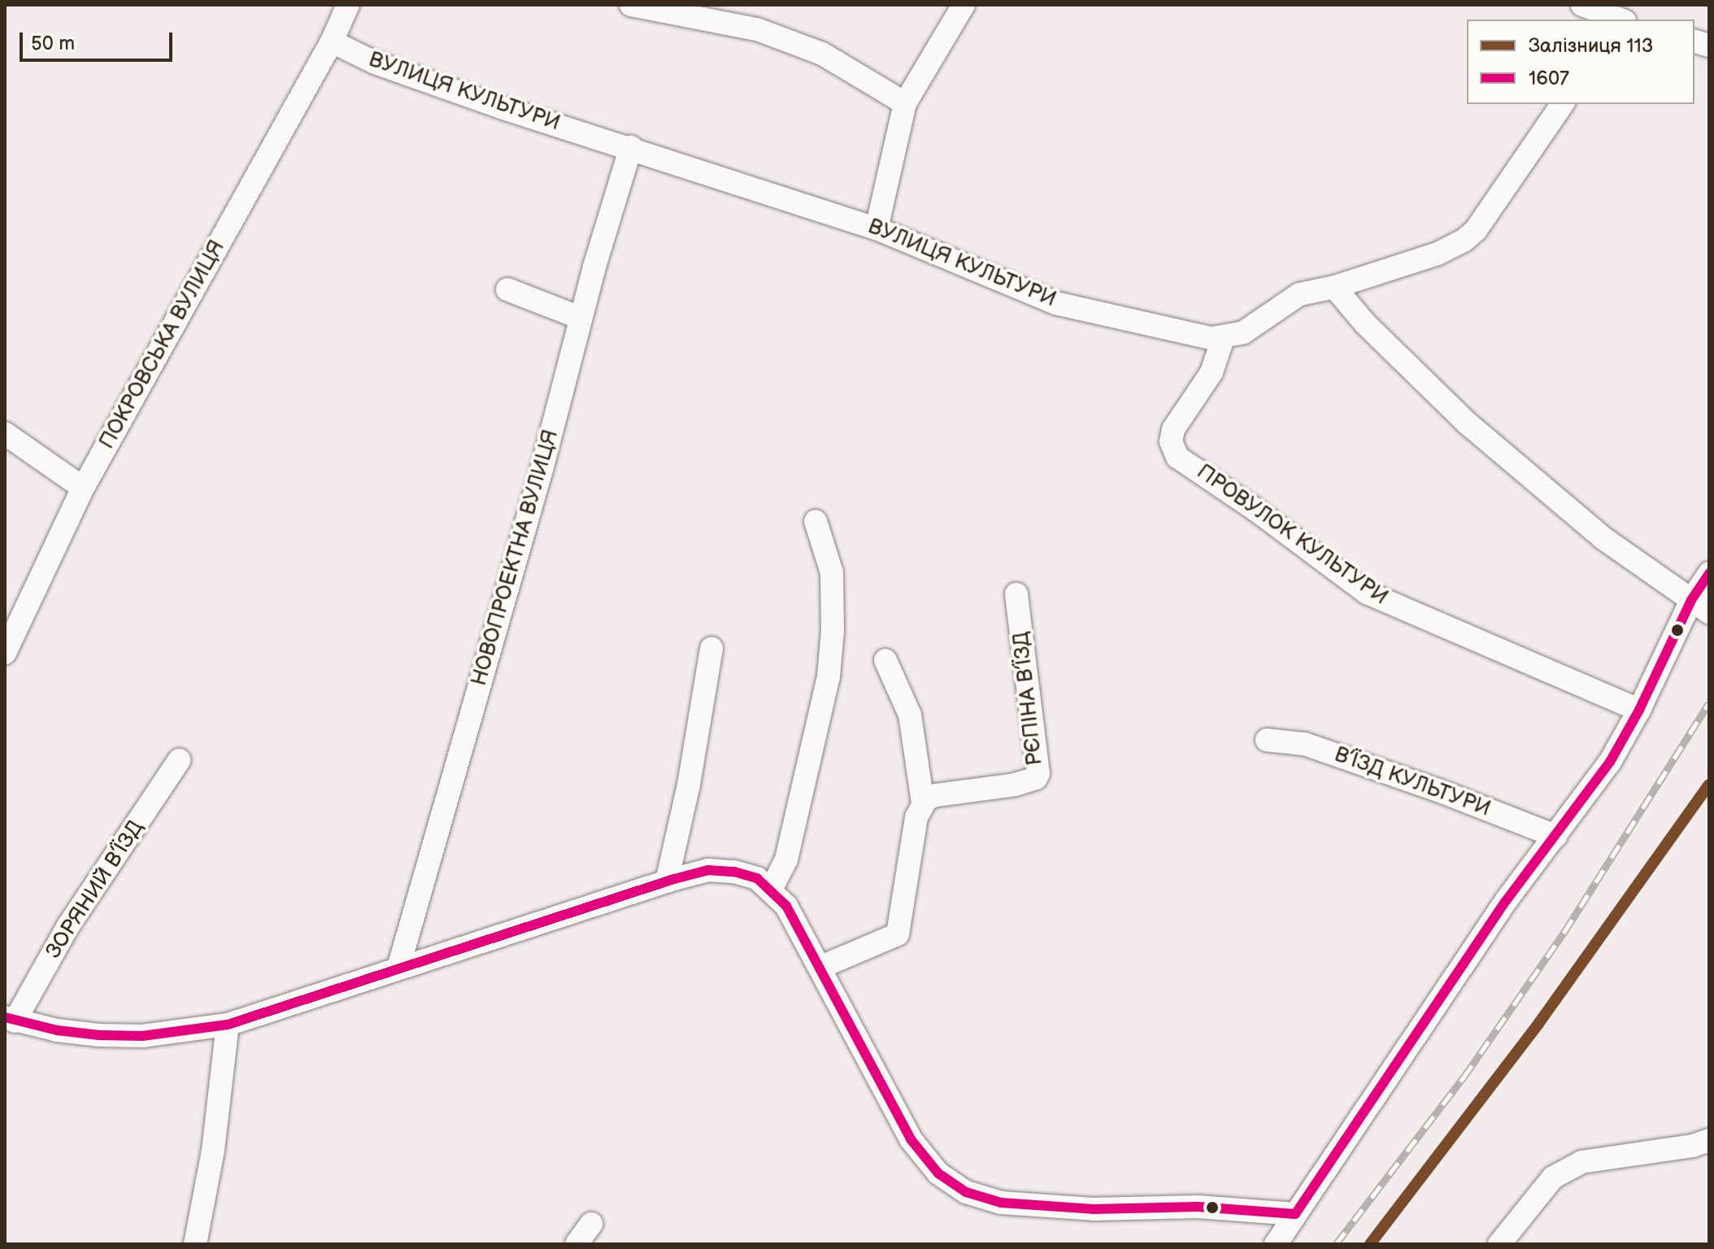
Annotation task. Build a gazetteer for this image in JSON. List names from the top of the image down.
{
  "streets": {
    "street": [
      "ВУЛИЦЯ КУЛЬТУРИ",
      "ПОКРОВСЬКА ВУЛИЦЯ",
      "ПРОВУЛОК КУЛЬТУРИ",
      "НОВОПРОЕКТНА ВУЛИЦЯ",
      "РЄПІНА В’ЇЗД",
      "В’ЇЗД КУЛЬТУРИ",
      "ЗОРЯНИЙ В’ЇЗД"
    ]
  },
  "crossings": [
    ["ВУЛИЦЯ КУЛЬТУРИ", "ПОКРОВСЬКА ВУЛИЦЯ"],
    ["ВУЛИЦЯ КУЛЬТУРИ", "ПРОВУЛОК КУЛЬТУРИ"],
    ["ВУЛИЦЯ КУЛЬТУРИ", "НОВОПРОЕКТНА ВУЛИЦЯ"]
  ],
  "lines": ["transit line 1607", "rail line 113"],
  "legend": ["Залізниця 113", "1607"],
  "scale_bar": "50 m"
}
